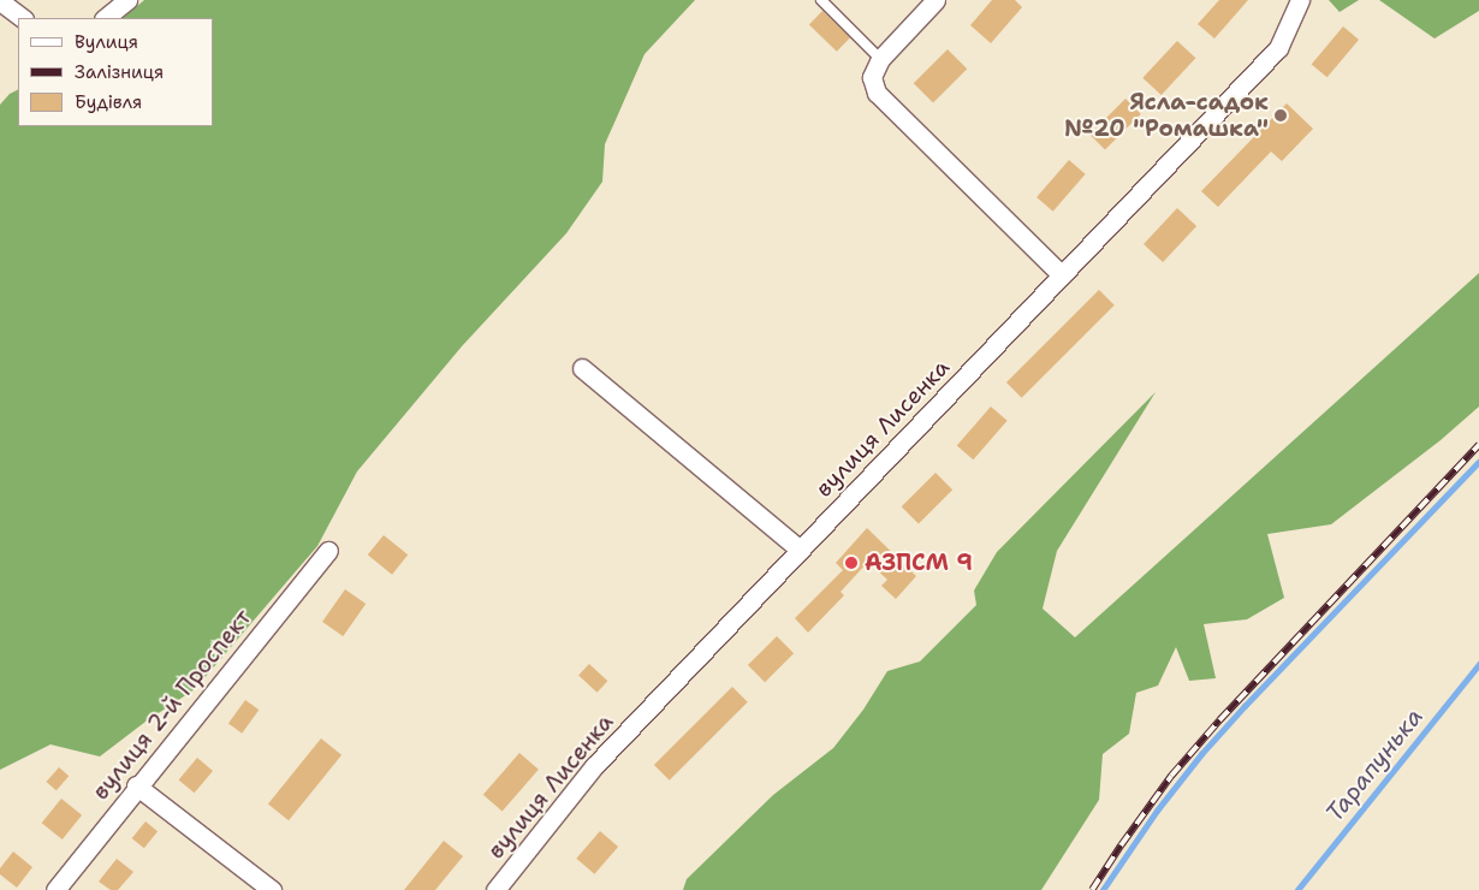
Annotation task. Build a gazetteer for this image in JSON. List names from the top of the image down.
{
  "streets": {
    "street": ["вулиця Лисенка", "вулиця 2-й Проспект"]
  },
  "water": ["Тарапунька"],
  "places": ["Ясла-садок №20 \"Ромашка\"", "АЗПСМ 9"],
  "legend": ["Вулиця", "Залізниця", "Будівля"]
}
